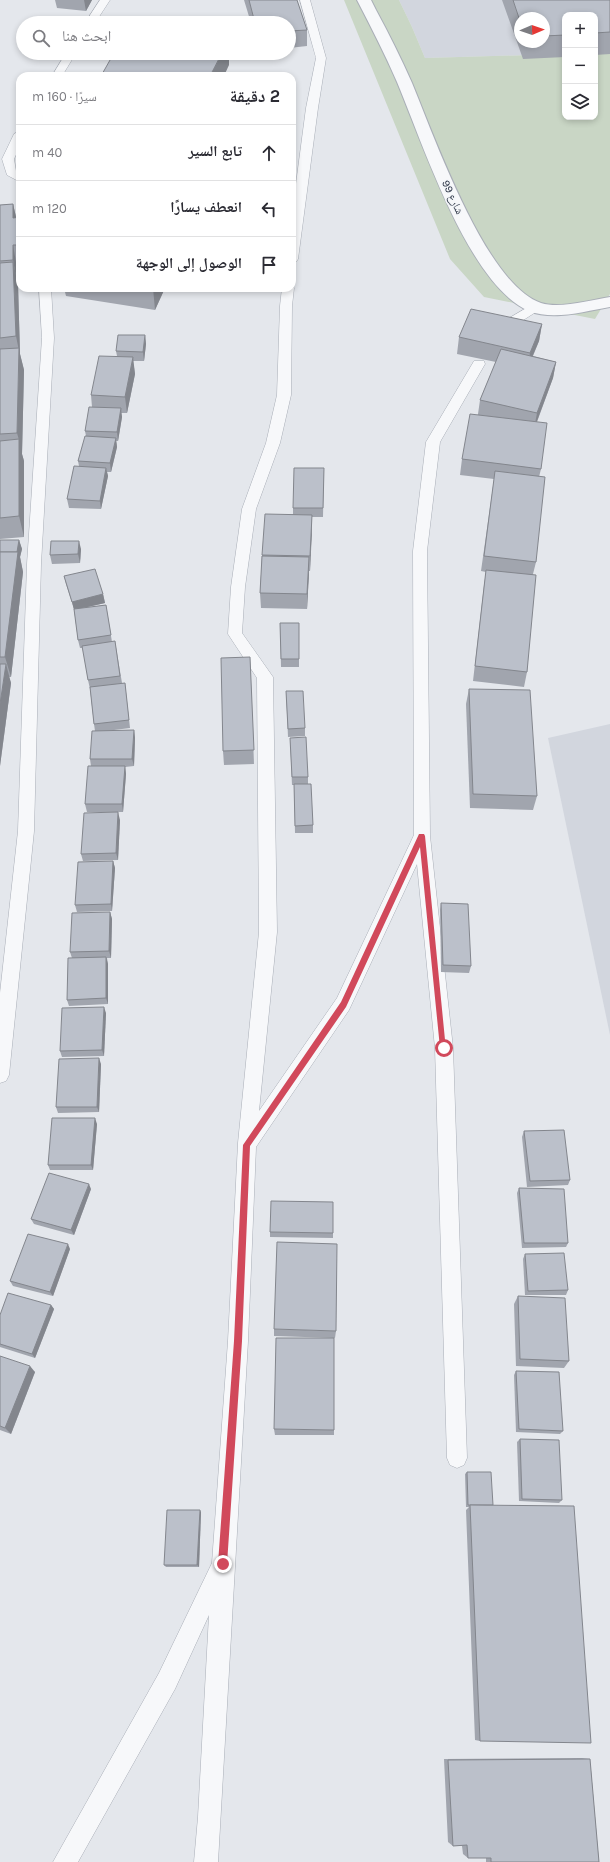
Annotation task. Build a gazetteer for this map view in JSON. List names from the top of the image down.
{
  "streets": {
    "street": ["شارع 99"]
  },
  "north": "right",
  "page": {
    "map_buttons": ["+", "−"],
    "search": "ابحث هنا",
    "heading": ["2 دقيقة", "سيرًا · 160 m"],
    "list": [
      ["تابع السير", "40 m"],
      ["انعطف يسارًا", "120 m"],
      "الوصول إلى الوجهة"
    ]
  }
}
